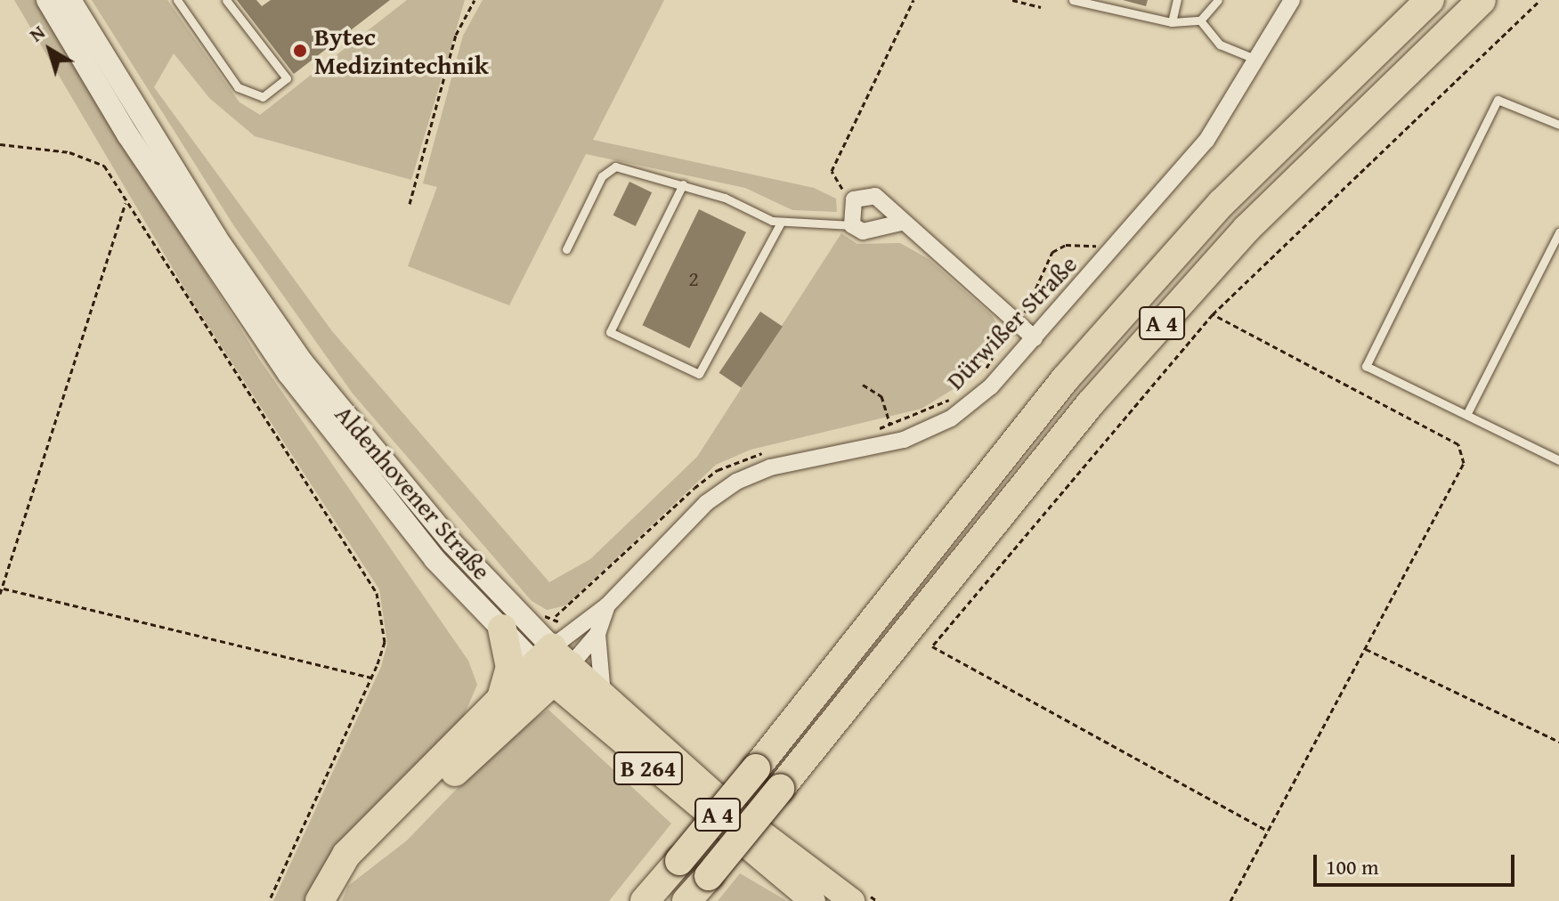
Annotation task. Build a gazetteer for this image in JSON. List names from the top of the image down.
{
  "streets": {
    "highway": ["A 4"],
    "main road": ["Aldenhovener Straße", "B 264"],
    "street": ["Dürwißer Straße"]
  },
  "crossings": [
    ["Dürwißer Straße", "Aldenhovener Straße"]
  ],
  "places": ["Bytec Medizintechnik"],
  "house_numbers": ["2"],
  "scale_bar": "100 m",
  "north": "top left"
}
